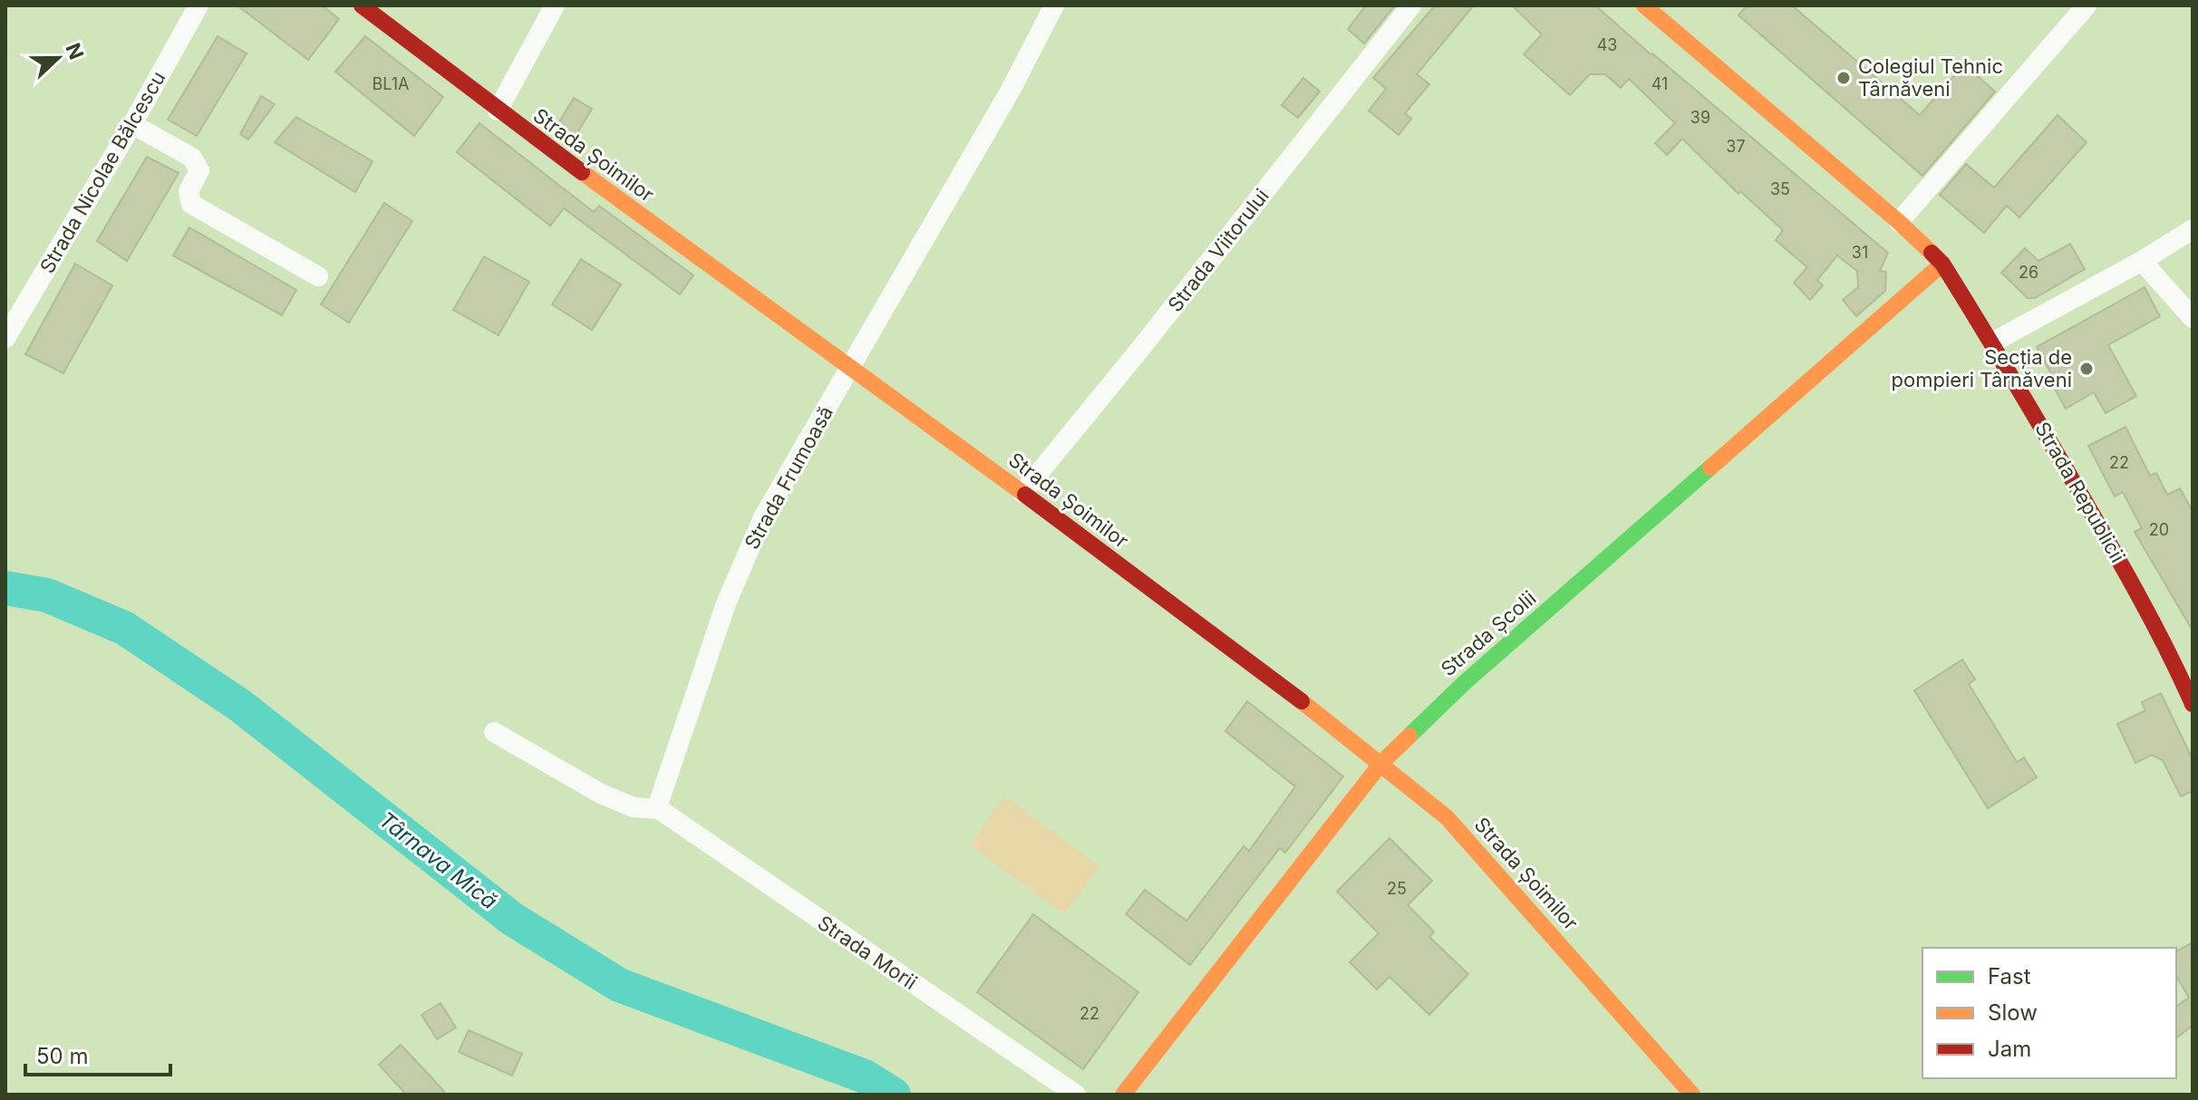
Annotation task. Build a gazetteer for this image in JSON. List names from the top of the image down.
{
  "streets": {
    "street": [
      "Strada Șoimilor",
      "Strada Nicolae Bălcescu",
      "Strada Viitorului",
      "Strada Frumoasă",
      "Strada Republicii",
      "Strada Școlii",
      "Strada Morii"
    ]
  },
  "crossings": [
    ["Strada Șoimilor", "Strada Viitorului"],
    ["Strada Șoimilor", "Strada Frumoasă"],
    ["Strada Șoimilor", "Strada Școlii"],
    ["Strada Frumoasă", "Strada Morii"],
    ["Strada Republicii", "Strada Școlii"]
  ],
  "water": ["Târnava Mică"],
  "places": ["Colegiul Tehnic Târnăveni", "Secția de pompieri Târnăveni"],
  "house_numbers": [
    "43",
    "BL1A",
    "41",
    "39",
    "37",
    "35",
    "31",
    "26",
    "22",
    "20",
    "25",
    "22"
  ],
  "legend": ["Fast", "Slow", "Jam"],
  "scale_bar": "50 m",
  "north": "right"
}
